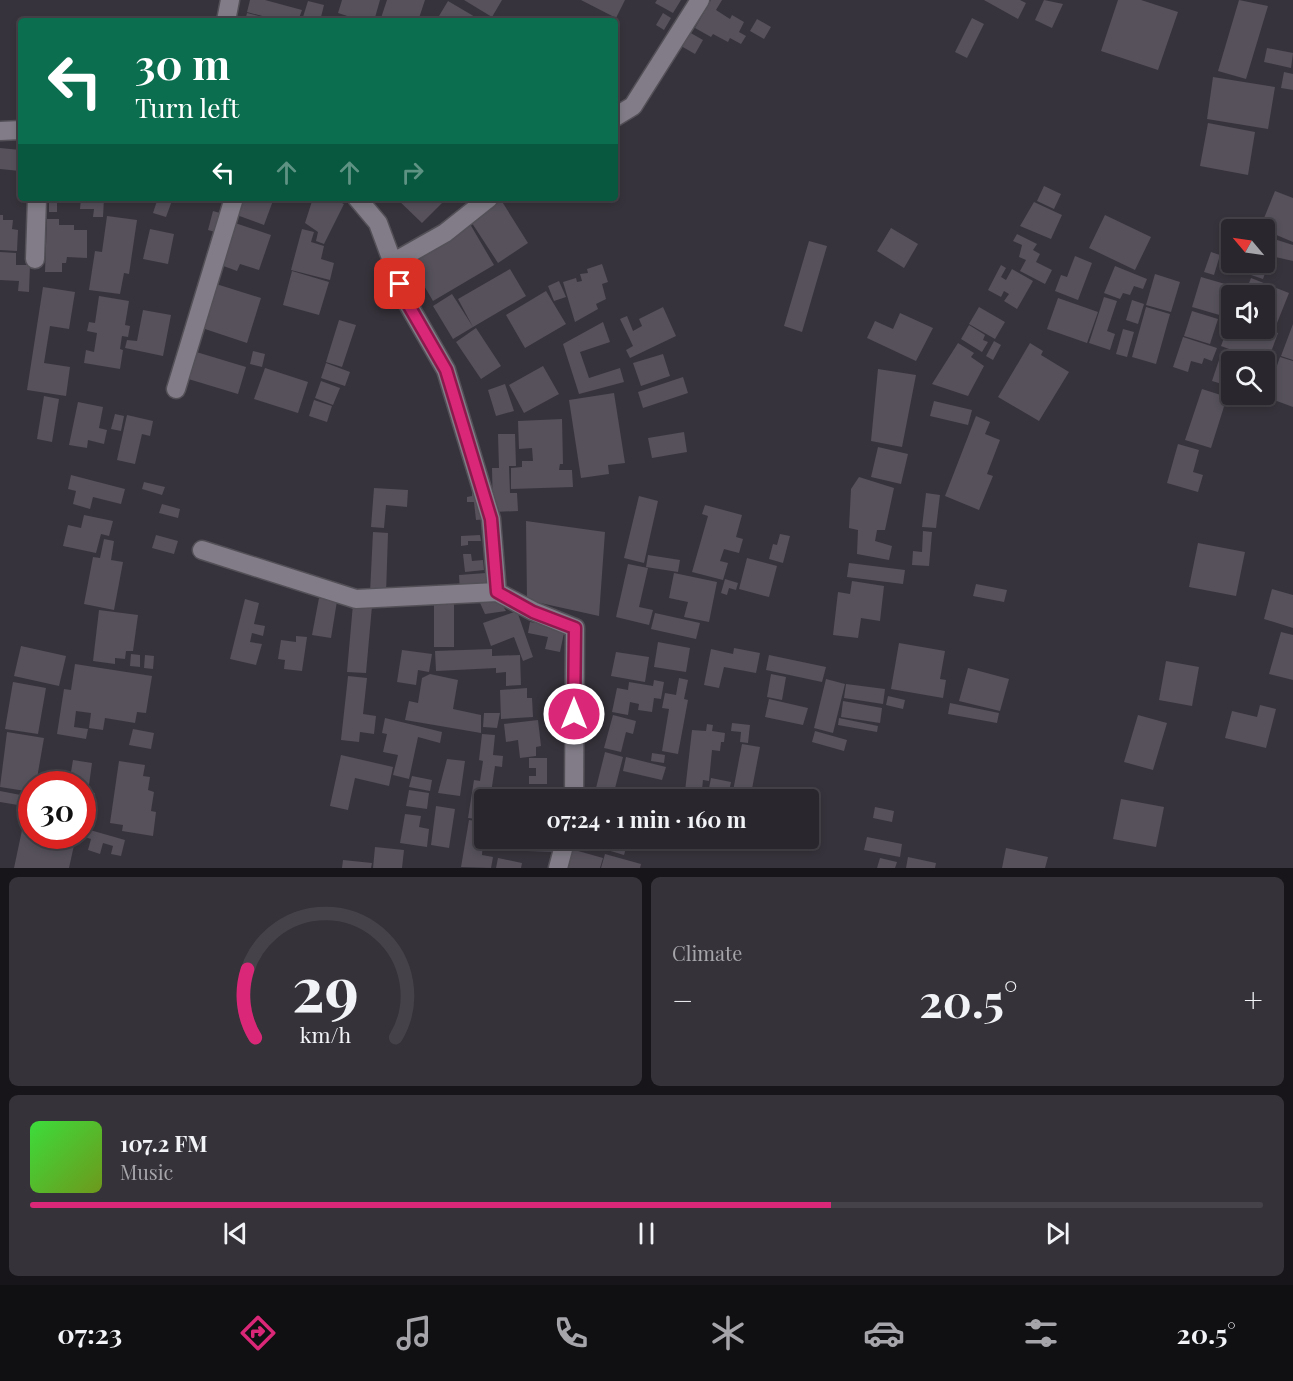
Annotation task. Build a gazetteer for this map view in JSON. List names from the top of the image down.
{
  "north": "top left",
  "page": {
    "turn": ["30 m", "Turn left"],
    "limit": "30",
    "trip": "07:24 · 1 min · 160 m",
    "tile": "Climate",
    "heat": ["−", "20.5°", "+"],
    "song": ["107.2 FM", "Music"],
    "tabs": ["07:23", "20.5°"],
    "gauge": ["29", "km/h"]
  }
}
